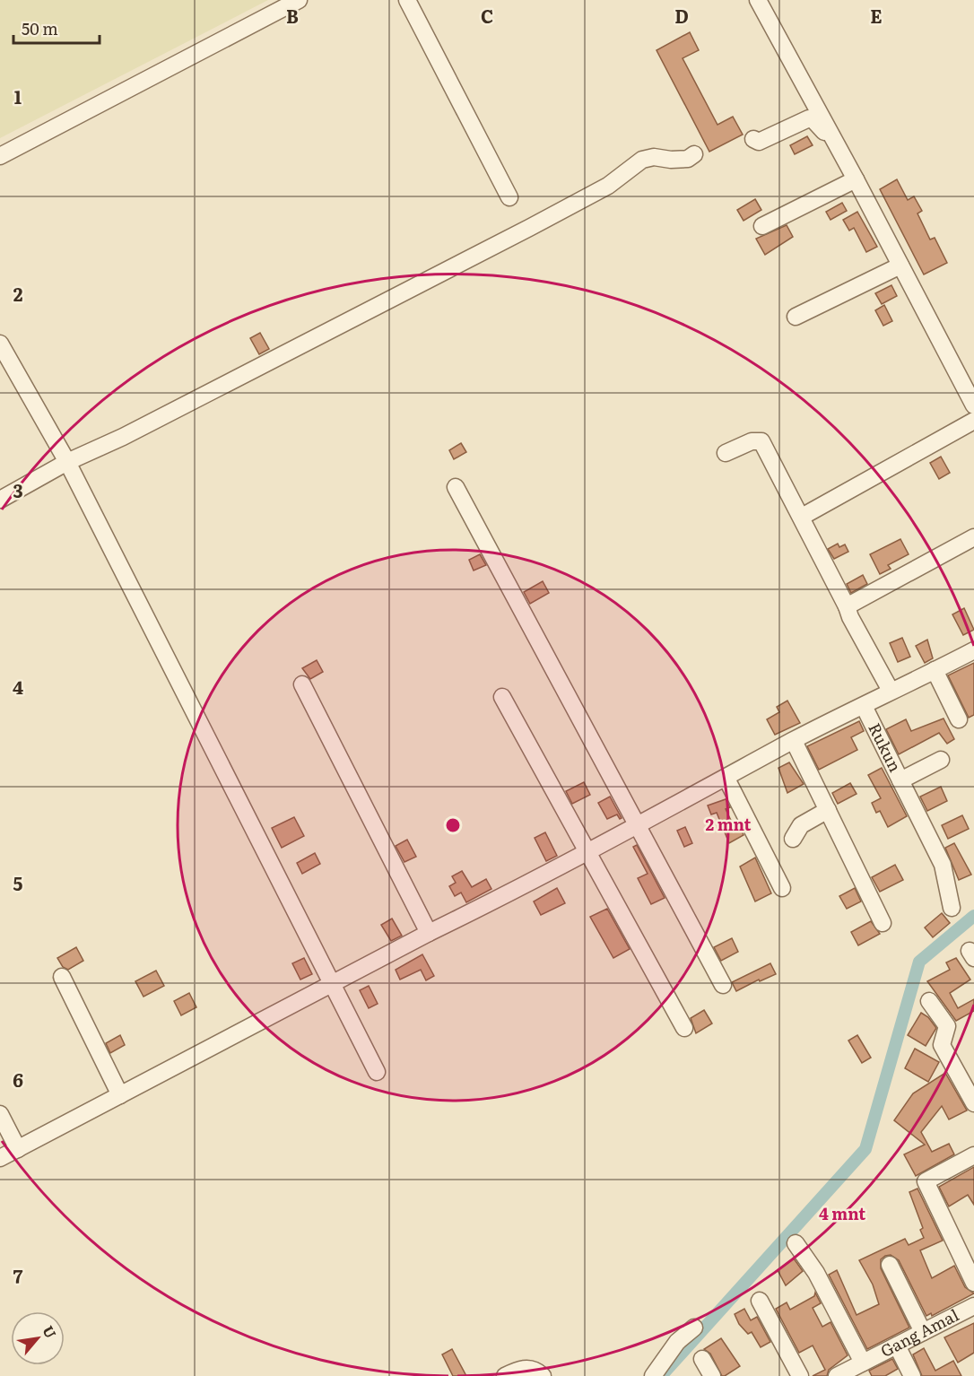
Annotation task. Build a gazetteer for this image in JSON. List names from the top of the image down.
{
  "streets": {
    "street": ["Rukun", "Gang Amal"]
  },
  "scale_bar": "50 m",
  "north": "top right",
  "grid": {
    "columns": [
      "B",
      "C",
      "D",
      "E"
    ],
    "rows": [
      "1",
      "2",
      "3",
      "4",
      "5",
      "6",
      "7"
    ]
  },
  "rings": ["2 mnt", "4 mnt"]
}
